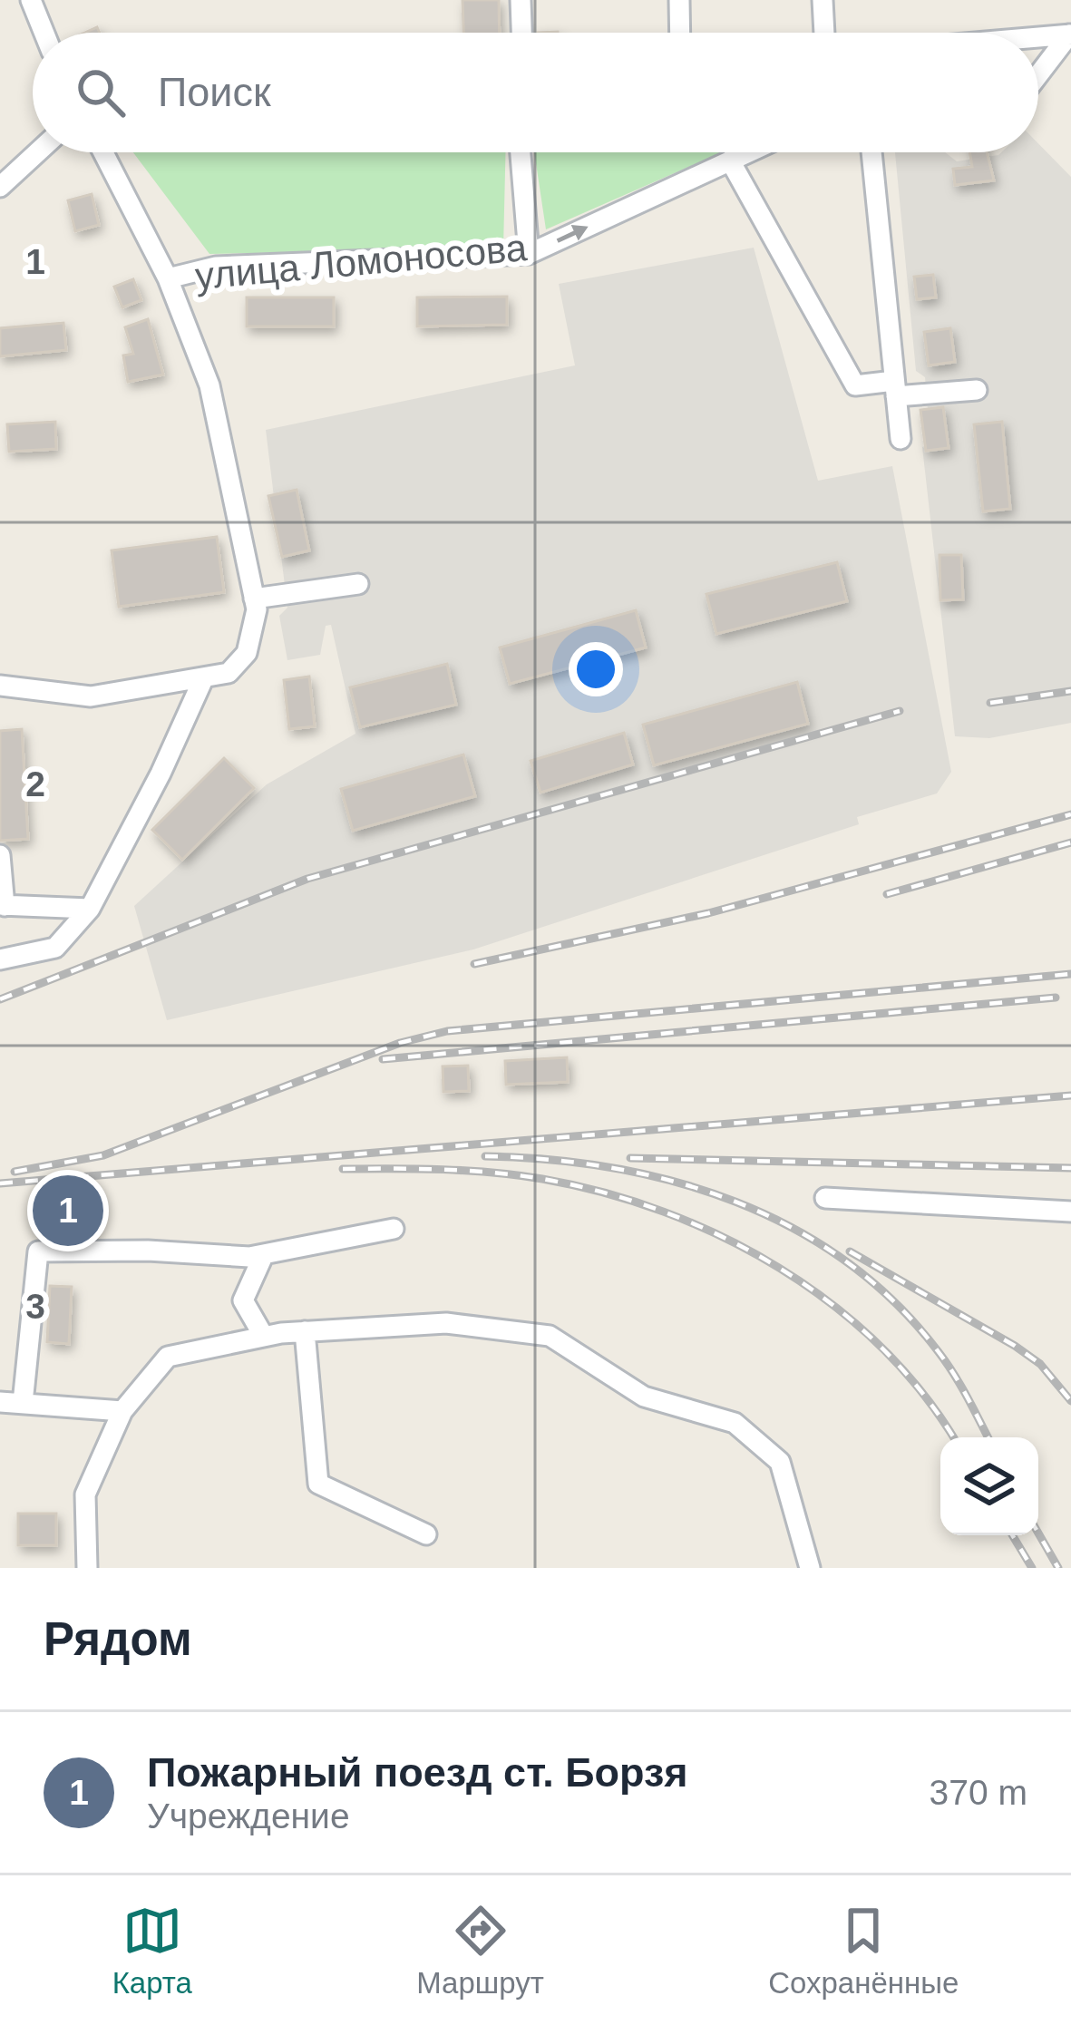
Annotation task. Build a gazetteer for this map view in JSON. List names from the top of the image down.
{
  "streets": {
    "street": ["улица Ломоносова"]
  },
  "one_way": ["улица Ломоносова"],
  "page": {
    "search": "Поиск",
    "pins": "1",
    "heading": "Рядом",
    "list": [
      {
        "mark": "1",
        "name": "Пожарный поезд ст. Борзя",
        "note": "Учреждение",
        "value": "370 m"
      }
    ],
    "nav": ["Карта", "Маршрут", "Сохранённые"]
  },
  "grid": {
    "rows": ["1", "2", "3"]
  }
}
